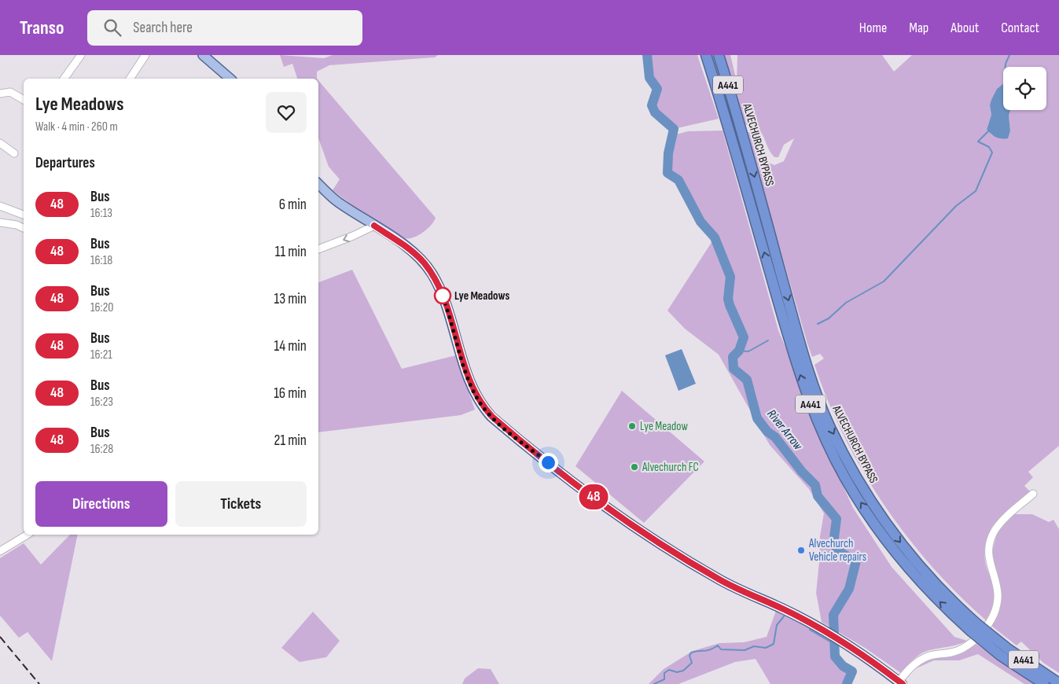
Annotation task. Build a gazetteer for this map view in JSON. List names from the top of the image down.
{
  "streets": {
    "highway": ["A441", "ALVECHURCH BYPASS"]
  },
  "water": ["River Arrow"],
  "places": [
    "Lye Meadows",
    "Lye Meadow",
    "Alvechurch FC",
    "Alvechurch Vehicle repairs"
  ],
  "lines": ["bus line 48"],
  "page": {
    "header": "Transo",
    "search": "Search here",
    "nav": [
      "Home",
      "Map",
      "About",
      "Contact"
    ],
    "on_map": "48",
    "heading": [
      ["Lye Meadows", "Walk · 4 min · 260 m"],
      "Departures"
    ],
    "list": [
      {
        "mark": "48",
        "name": "Bus",
        "note": "16:13",
        "value": "6 min"
      },
      {
        "mark": "48",
        "name": "Bus",
        "note": "16:18",
        "value": "11 min"
      },
      {
        "mark": "48",
        "name": "Bus",
        "note": "16:20",
        "value": "13 min"
      },
      {
        "mark": "48",
        "name": "Bus",
        "note": "16:21",
        "value": "14 min"
      },
      {
        "mark": "48",
        "name": "Bus",
        "note": "16:23",
        "value": "16 min"
      },
      {
        "mark": "48",
        "name": "Bus",
        "note": "16:28",
        "value": "21 min"
      }
    ],
    "buttons": ["Directions", "Tickets"]
  }
}
